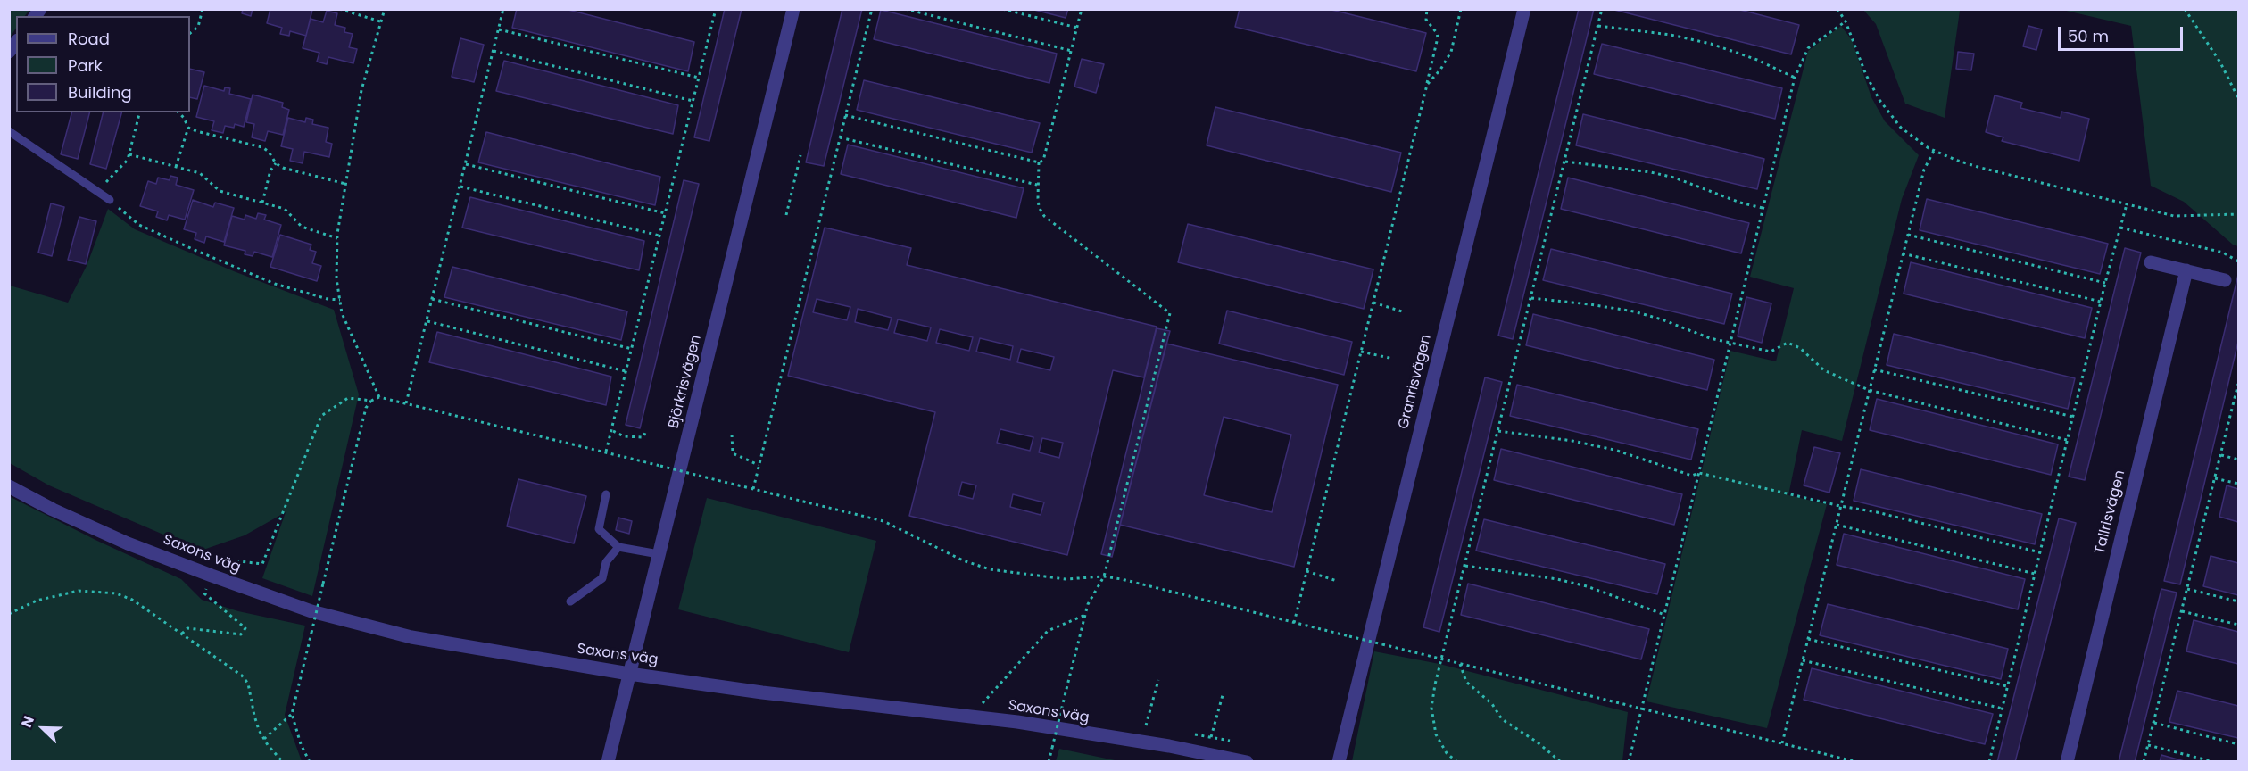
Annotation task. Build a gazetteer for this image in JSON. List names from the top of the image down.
{
  "streets": {
    "street": [
      "Björkrisvägen",
      "Granrisvägen",
      "Tallrisvägen",
      "Saxons väg"
    ]
  },
  "crossings": [
    ["Björkrisvägen", "Saxons väg"]
  ],
  "legend": ["Road", "Park", "Building"],
  "scale_bar": "50 m",
  "north": "top left"
}
